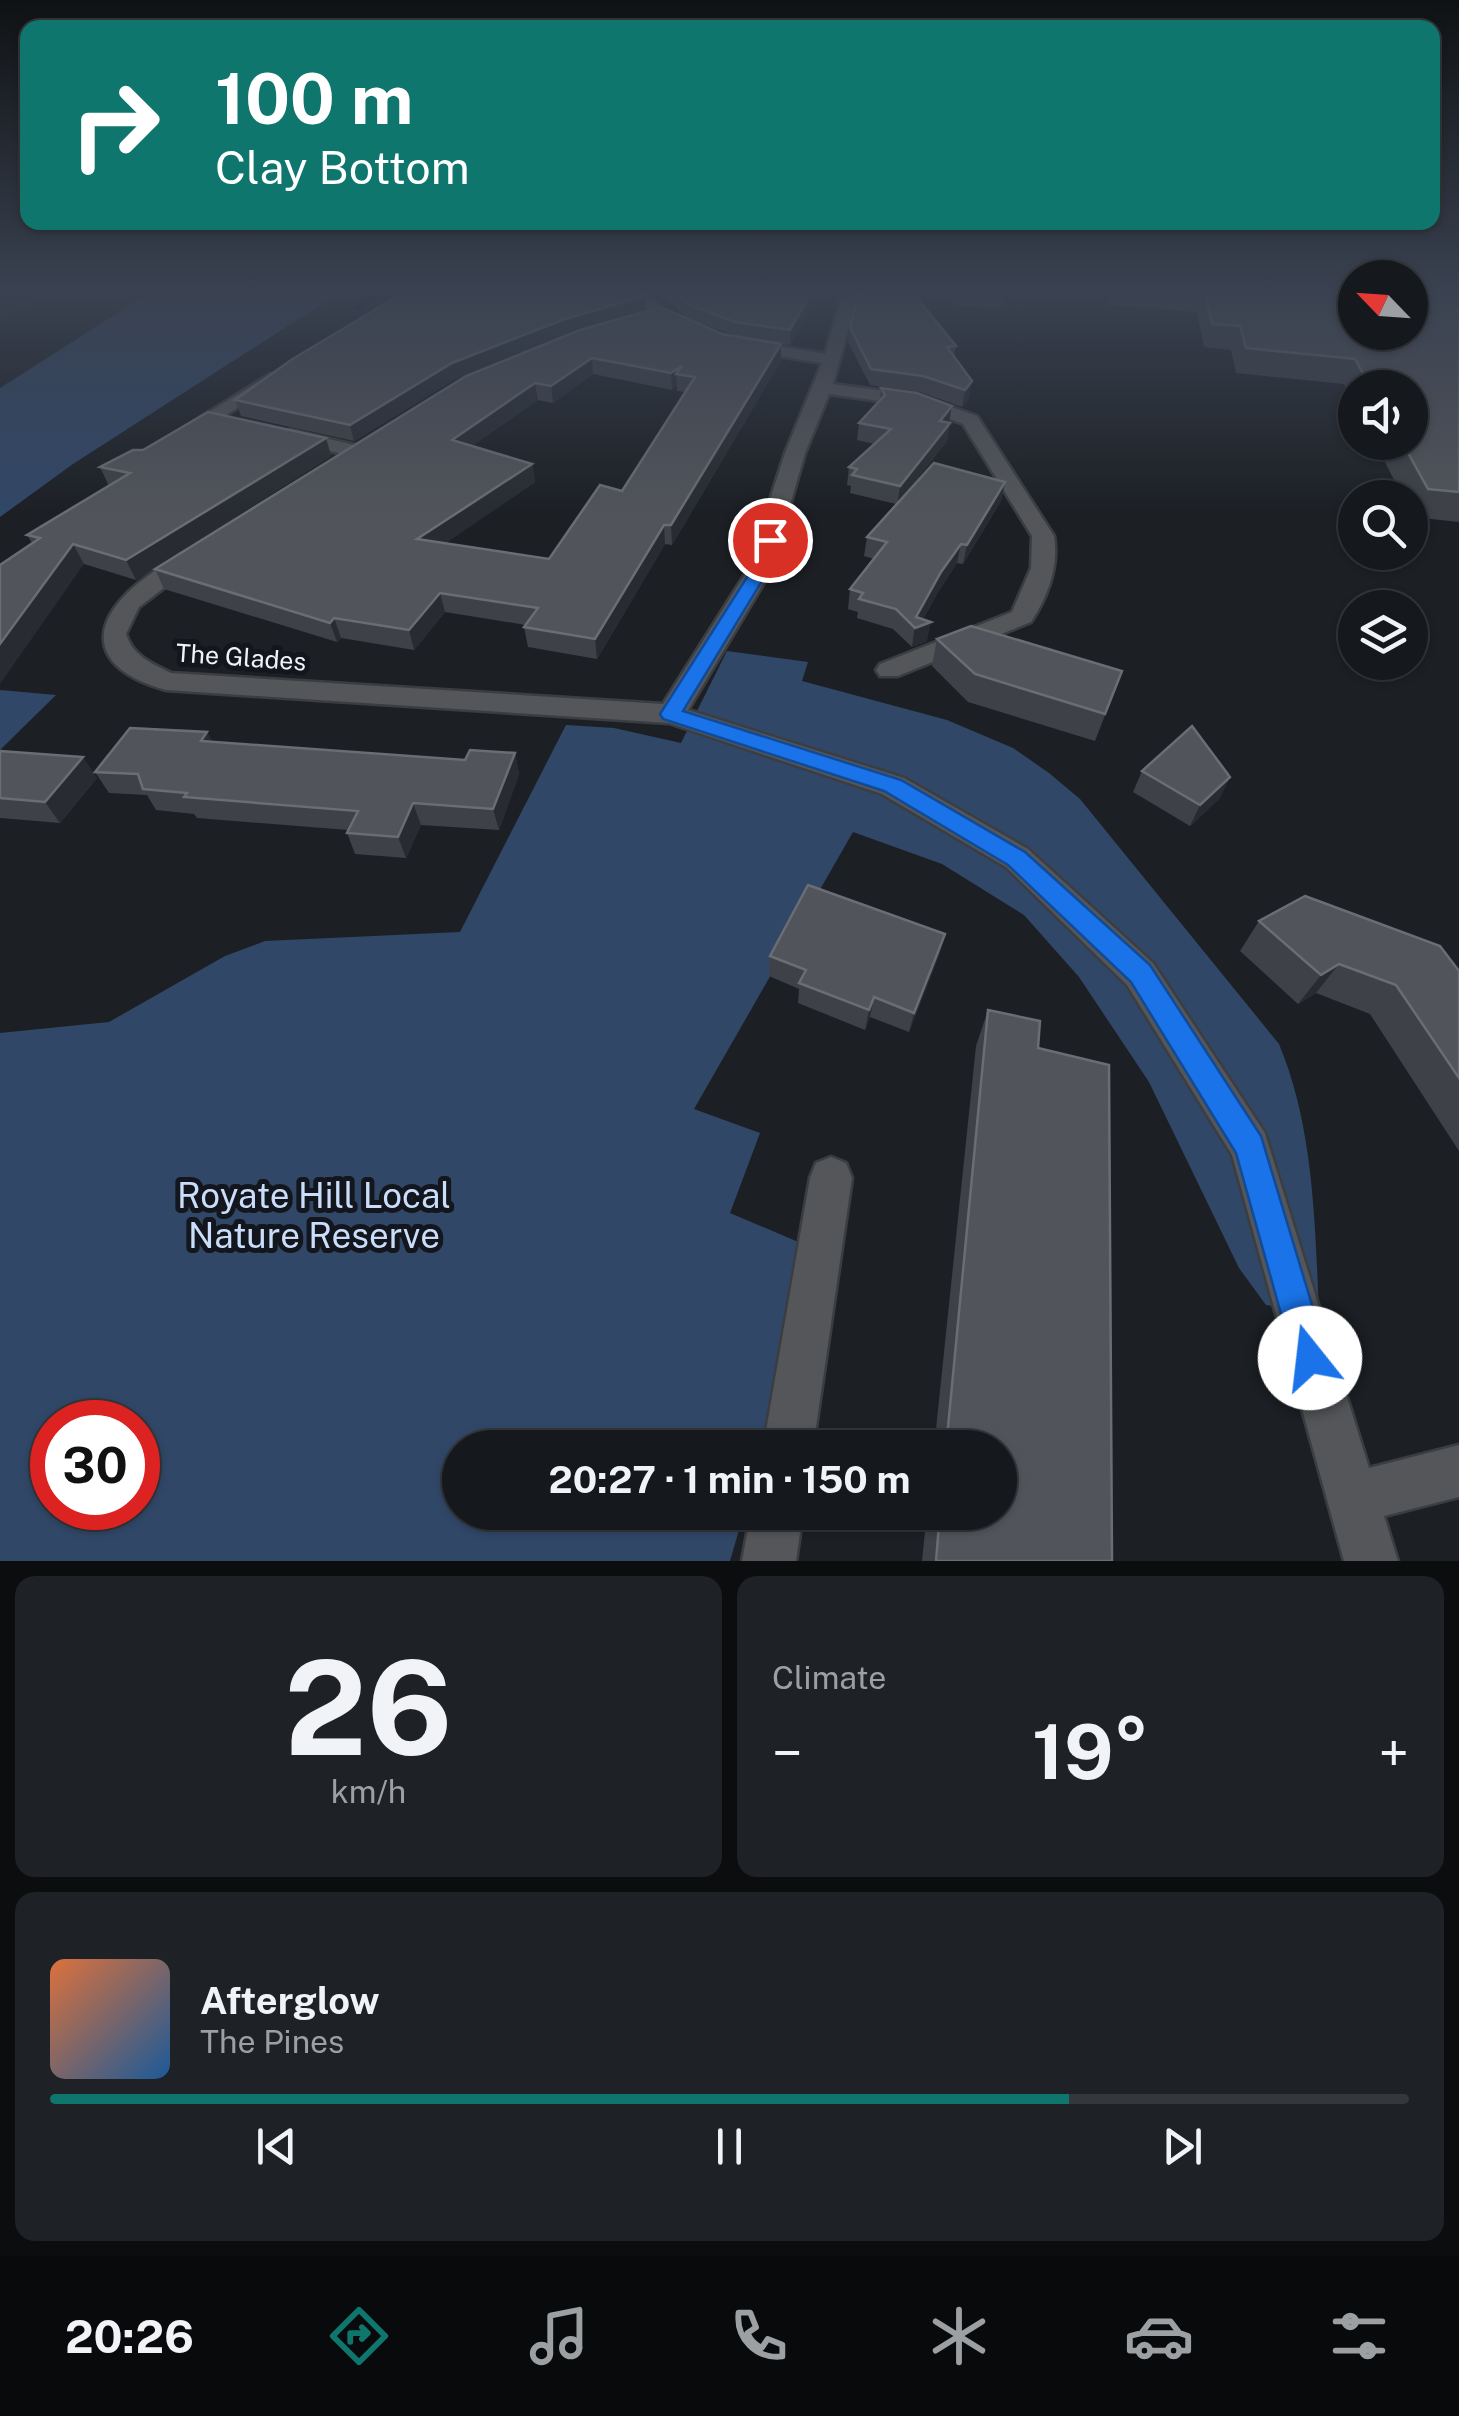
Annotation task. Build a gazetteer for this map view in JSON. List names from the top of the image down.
{
  "streets": {
    "street": ["The Glades"]
  },
  "parks": ["Royate Hill Local Nature Reserve"],
  "north": "top left",
  "page": {
    "turn": ["100 m", "Clay Bottom"],
    "limit": "30",
    "trip": "20:27 · 1 min · 150 m",
    "tile": [
      ["26", "km/h"],
      "Climate"
    ],
    "heat": ["−", "19°", "+"],
    "song": ["Afterglow", "The Pines"],
    "tabs": "20:26"
  }
}
